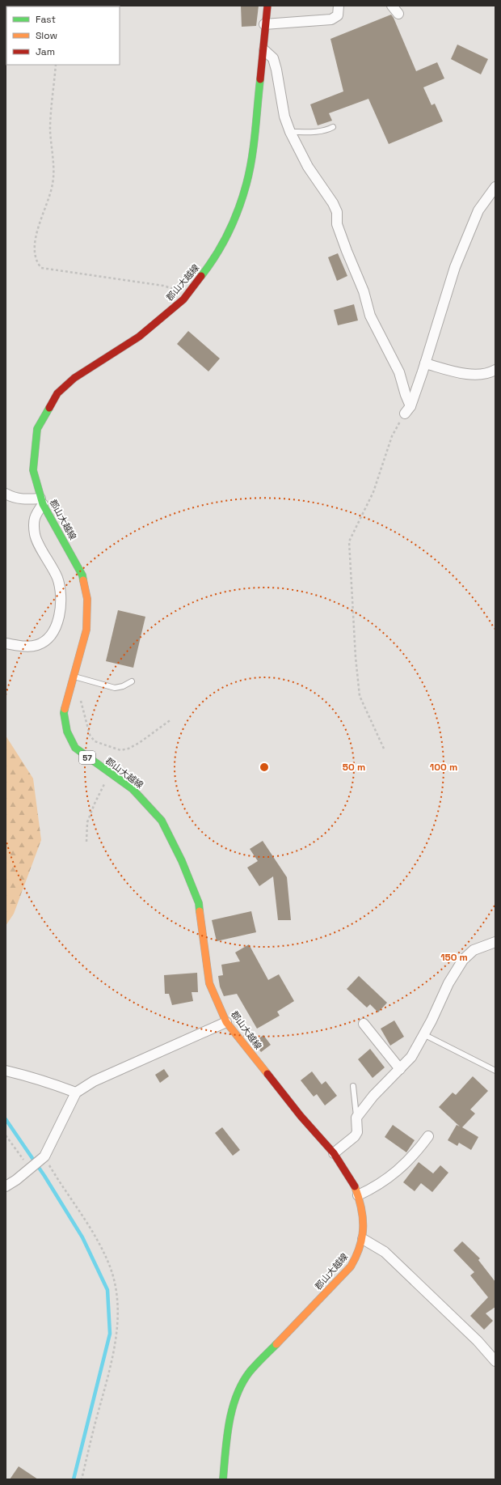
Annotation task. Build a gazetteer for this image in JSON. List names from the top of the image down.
{
  "streets": {
    "main road": ["郡山大越線", "57"]
  },
  "legend": ["Fast", "Slow", "Jam"],
  "rings": ["50 m", "100 m", "150 m"]
}
